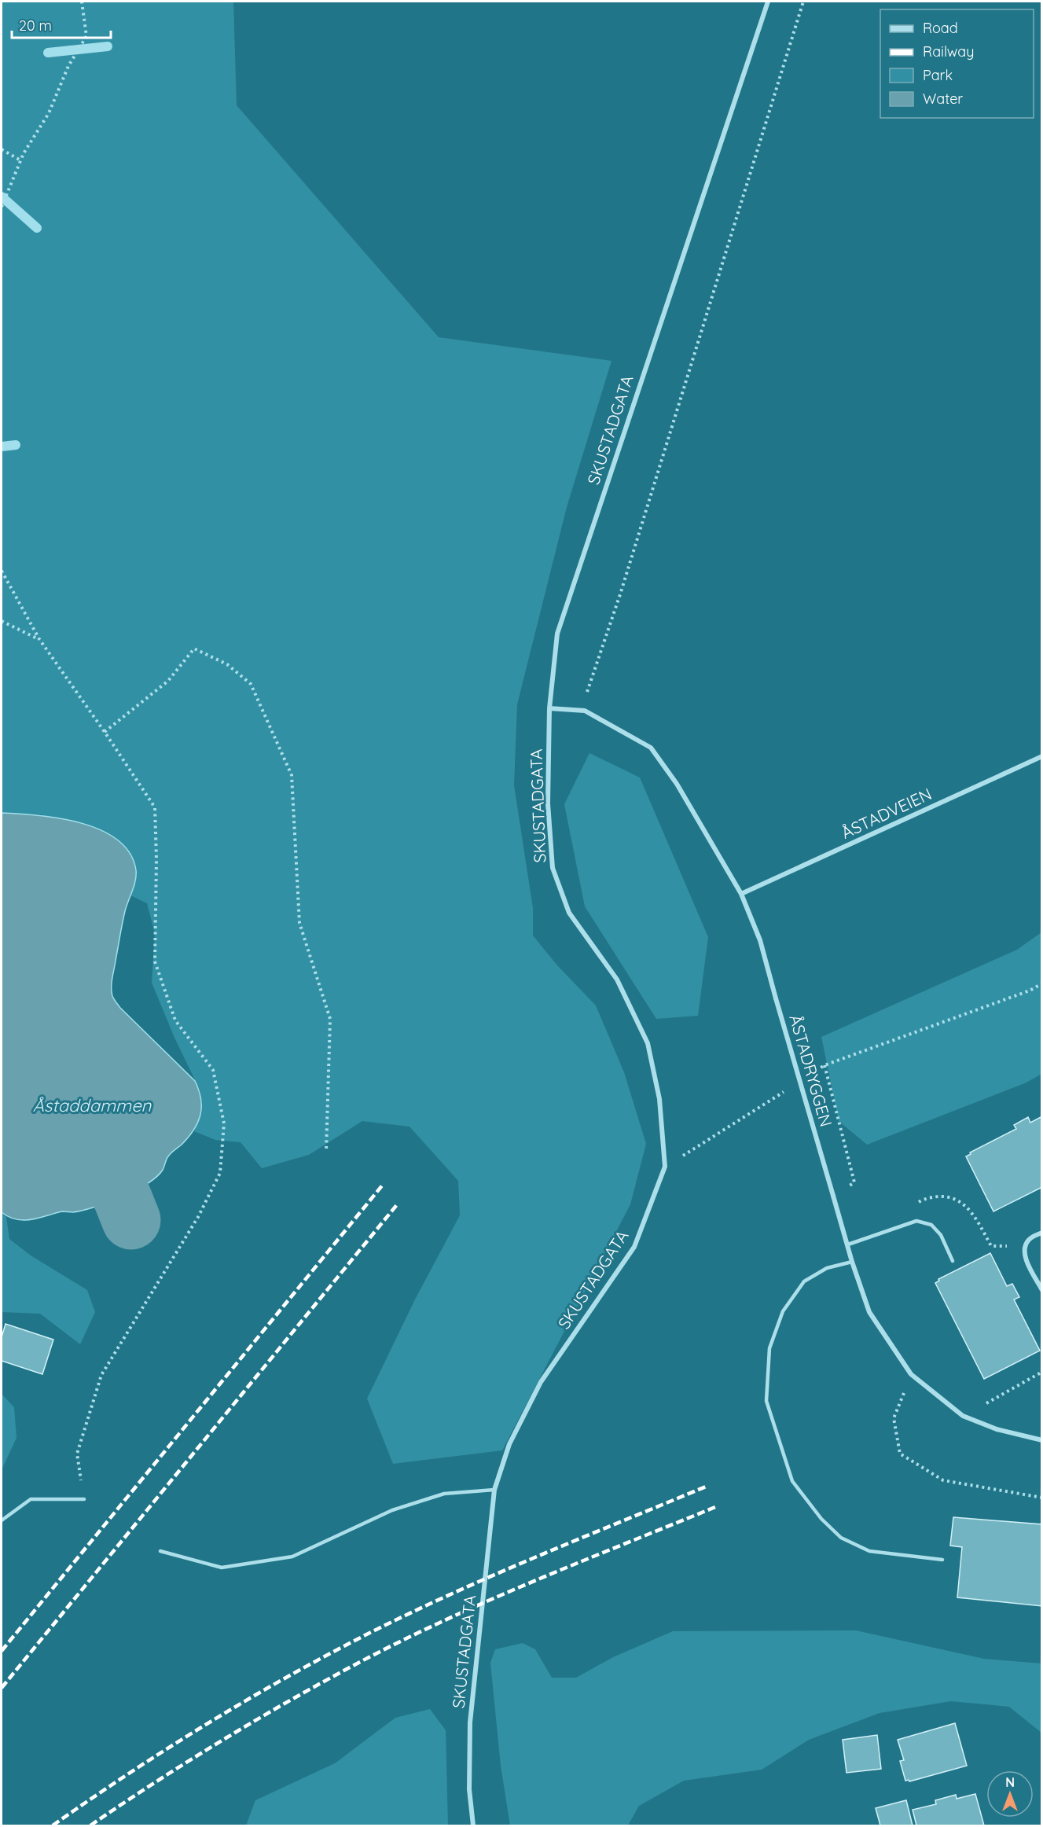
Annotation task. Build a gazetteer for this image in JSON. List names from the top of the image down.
{
  "streets": {
    "street": ["SKUSTADGATA", "ÅSTADVEIEN", "ÅSTADRYGGEN"]
  },
  "crossings": [
    ["SKUSTADGATA", "ÅSTADRYGGEN"],
    ["ÅSTADVEIEN", "ÅSTADRYGGEN"]
  ],
  "water": ["Åstaddammen"],
  "legend": [
    "Road",
    "Railway",
    "Park",
    "Water"
  ],
  "scale_bar": "20 m",
  "north": "top"
}
